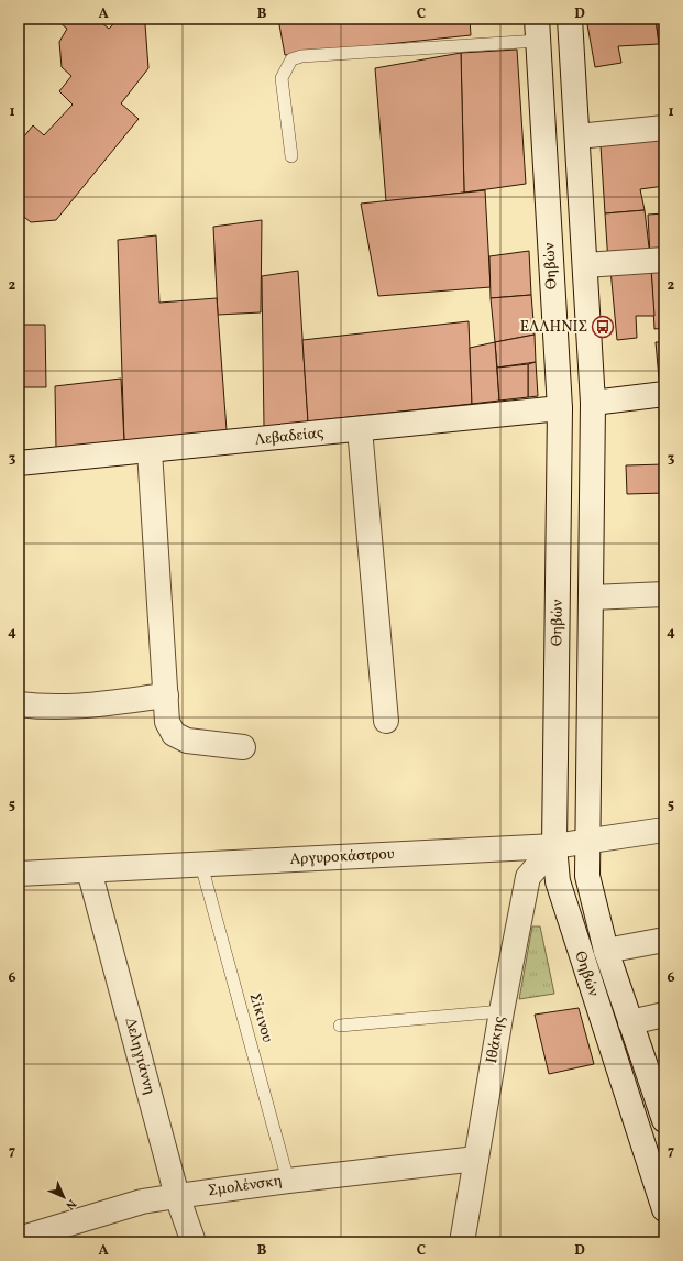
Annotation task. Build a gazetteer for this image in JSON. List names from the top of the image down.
{
  "streets": {
    "street": [
      "Θηβών",
      "Λεβαδείας",
      "Αργυροκάστρου",
      "Ιθάκης",
      "Δεληγιάννη",
      "Σμολένσκη"
    ],
    "lane": ["Σίκινου"]
  },
  "crossings": [
    ["Θηβών", "Λεβαδείας"],
    ["Θηβών", "Αργυροκάστρου"],
    ["Θηβών", "Ιθάκης"],
    ["Αργυροκάστρου", "Σίκινου"],
    ["Αργυροκάστρου", "Ιθάκης"],
    ["Αργυροκάστρου", "Δεληγιάννη"],
    ["Σίκινου", "Σμολένσκη"],
    ["Ιθάκης", "Σμολένσκη"],
    ["Δεληγιάννη", "Σμολένσκη"]
  ],
  "places": {
    "bus stop": ["ΕΛΛΗΝΙΣ"]
  },
  "north": "bottom right",
  "grid": {
    "columns": [
      "A",
      "B",
      "C",
      "D"
    ],
    "rows": [
      "1",
      "2",
      "3",
      "4",
      "5",
      "6",
      "7"
    ]
  }
}
